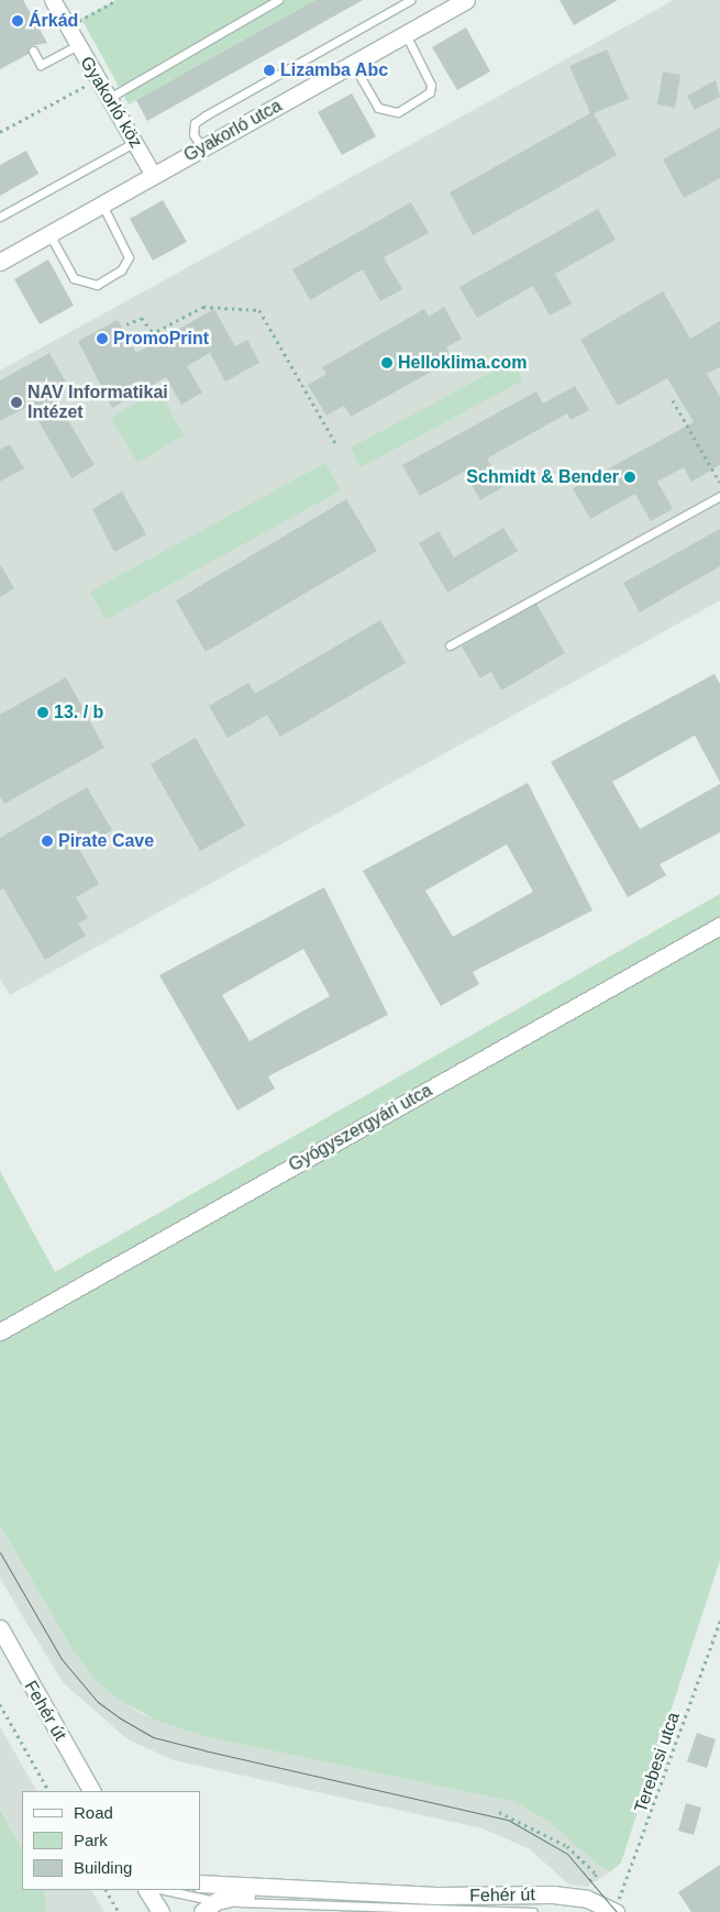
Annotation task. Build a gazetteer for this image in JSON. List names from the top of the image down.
{
  "streets": {
    "street": [
      "Gyakorló köz",
      "Gyakorló utca",
      "Gyógyszergyári utca",
      "Fehér út"
    ],
    "path": ["Terebesi utca"]
  },
  "crossings": [
    ["Gyakorló köz", "Gyakorló utca"],
    ["Fehér út", "Terebesi utca"]
  ],
  "places": [
    "Árkád",
    "Lizamba Abc",
    "PromoPrint",
    "Helloklima.com",
    "NAV Informatikai Intézet",
    "Schmidt & Bender",
    "13. / b",
    "Pirate Cave"
  ],
  "legend": ["Road", "Park", "Building"]
}
